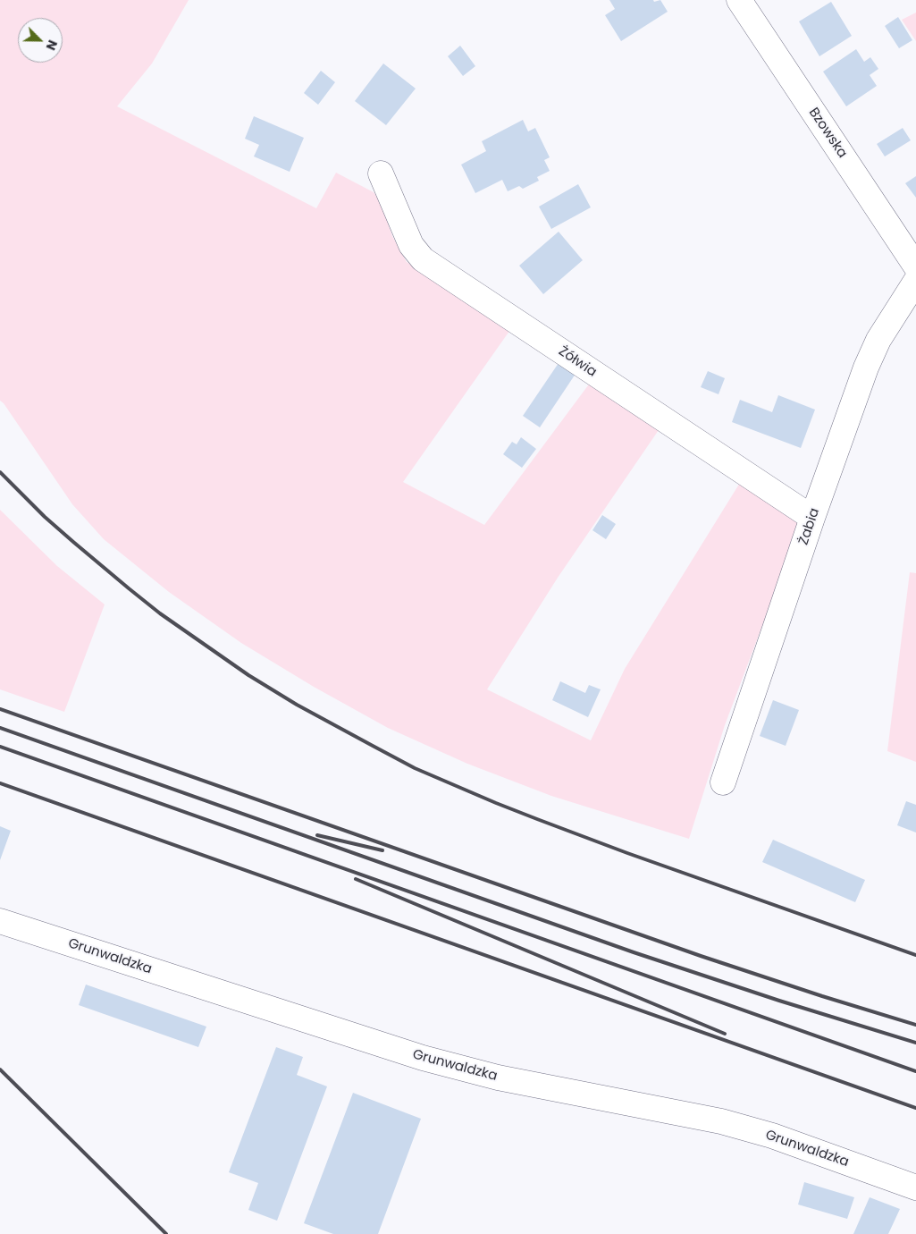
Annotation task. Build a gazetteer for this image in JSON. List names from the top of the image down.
{
  "streets": {
    "street": [
      "Bzowska",
      "Żółwia",
      "Żabia",
      "Grunwaldzka"
    ]
  },
  "crossings": [
    ["Żółwia", "Żabia"]
  ],
  "north": "bottom right"
}
